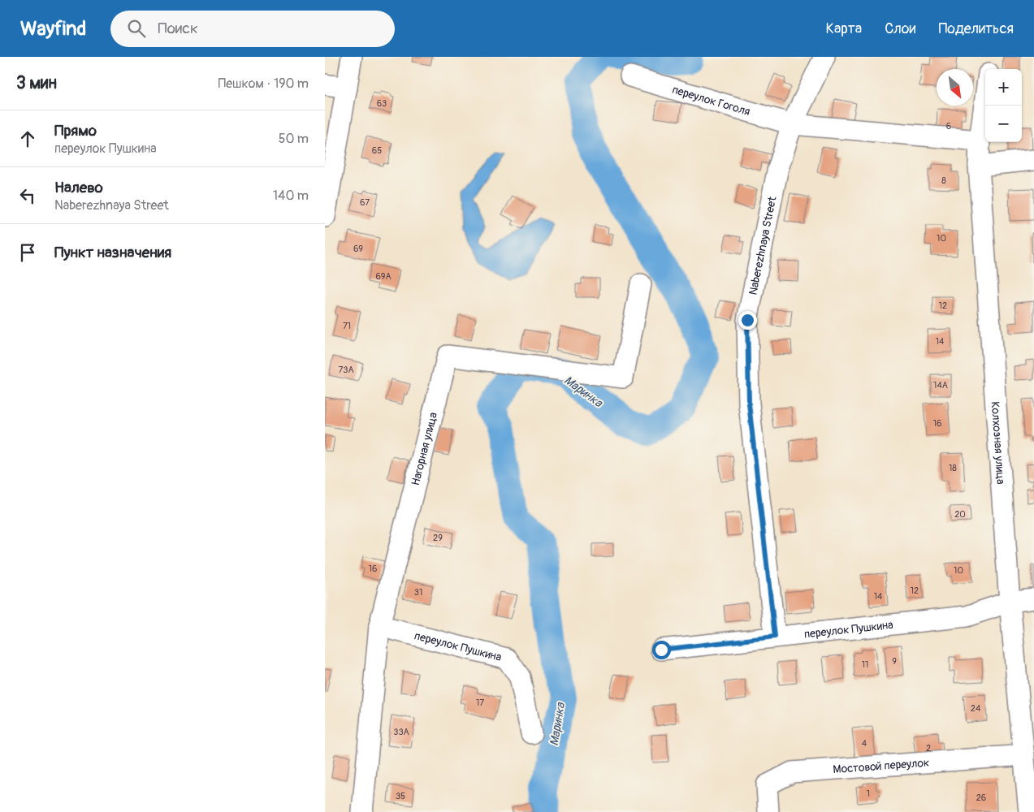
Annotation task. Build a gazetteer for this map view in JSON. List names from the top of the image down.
{
  "streets": {
    "street": [
      "переулок Гоголя",
      "Naberezhnaya Street",
      "Колхозная улица",
      "Нагорная улица",
      "переулок Пушкина",
      "Мостовой переулок"
    ]
  },
  "crossings": [
    ["переулок Гоголя", "Naberezhnaya Street"],
    ["переулок Гоголя", "Колхозная улица"],
    ["Naberezhnaya Street", "переулок Пушкина"],
    ["Колхозная улица", "переулок Пушкина"],
    ["Колхозная улица", "Мостовой переулок"],
    ["Нагорная улица", "переулок Пушкина"]
  ],
  "water": ["Маринка"],
  "house_numbers": [
    "63",
    "6",
    "65",
    "8",
    "67",
    "10",
    "69",
    "69А",
    "12",
    "71",
    "14",
    "73А",
    "14А",
    "16",
    "18",
    "20",
    "29",
    "16",
    "10",
    "12",
    "31",
    "14",
    "9",
    "11",
    "17",
    "24",
    "33А",
    "4",
    "2",
    "1",
    "35",
    "26"
  ],
  "north": "bottom right",
  "page": {
    "header": "Wayfind",
    "search": "Поиск",
    "nav": ["Карта", "Слои", "Поделиться"],
    "heading": ["3 мин", "Пешком · 190 m"],
    "map_buttons": ["+", "−"],
    "list": [
      ["Прямо", "переулок Пушкина", "50 m"],
      ["Налево", "Naberezhnaya Street", "140 m"],
      "Пункт назначения"
    ]
  }
}
